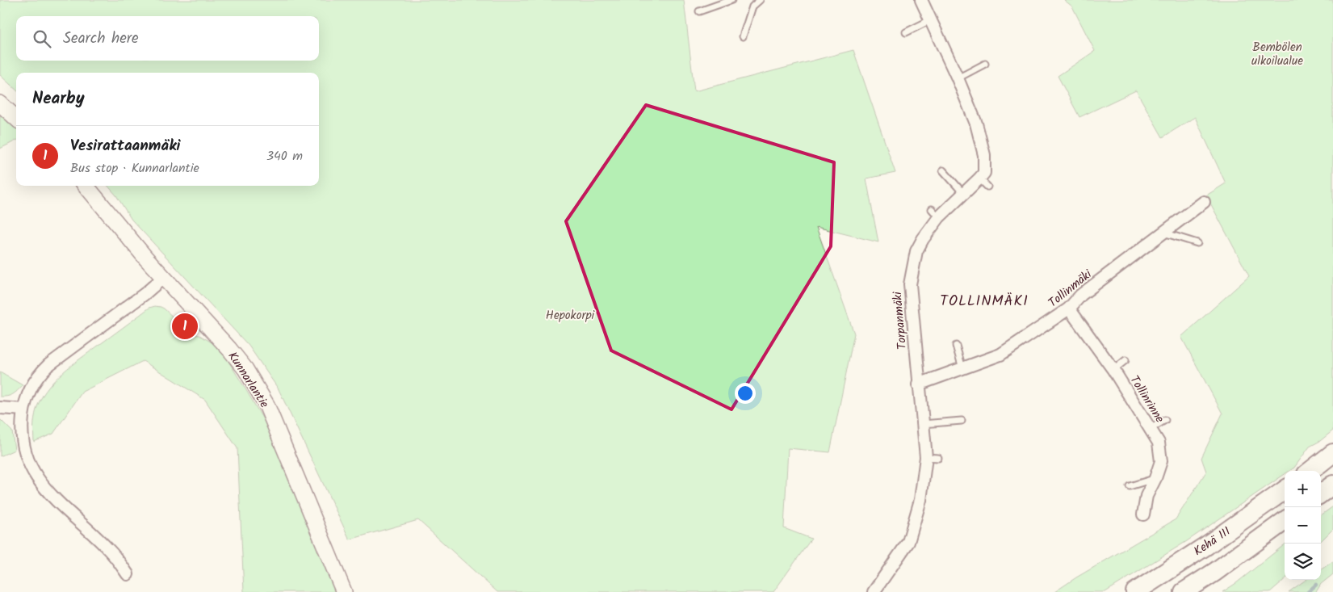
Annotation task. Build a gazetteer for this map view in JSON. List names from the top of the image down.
{
  "streets": {
    "highway": ["Kehä III"],
    "main road": ["Kunnarlantie"],
    "street": ["Tollinmäki", "Torpanmäki", "Tollinrinne"]
  },
  "crossings": [
    ["Tollinmäki", "Torpanmäki"],
    ["Tollinmäki", "Tollinrinne"]
  ],
  "districts": ["TOLLINMÄKI"],
  "parks": ["Bembölen ulkoilualue", "Hepokorpi"],
  "page": {
    "search": "Search here",
    "heading": "Nearby",
    "list": [
      {
        "mark": "1",
        "name": "Vesirattaanmäki",
        "note": "Bus stop · Kunnarlantie",
        "value": "340 m"
      }
    ],
    "pins": "1",
    "map_buttons": ["+", "−"]
  }
}
